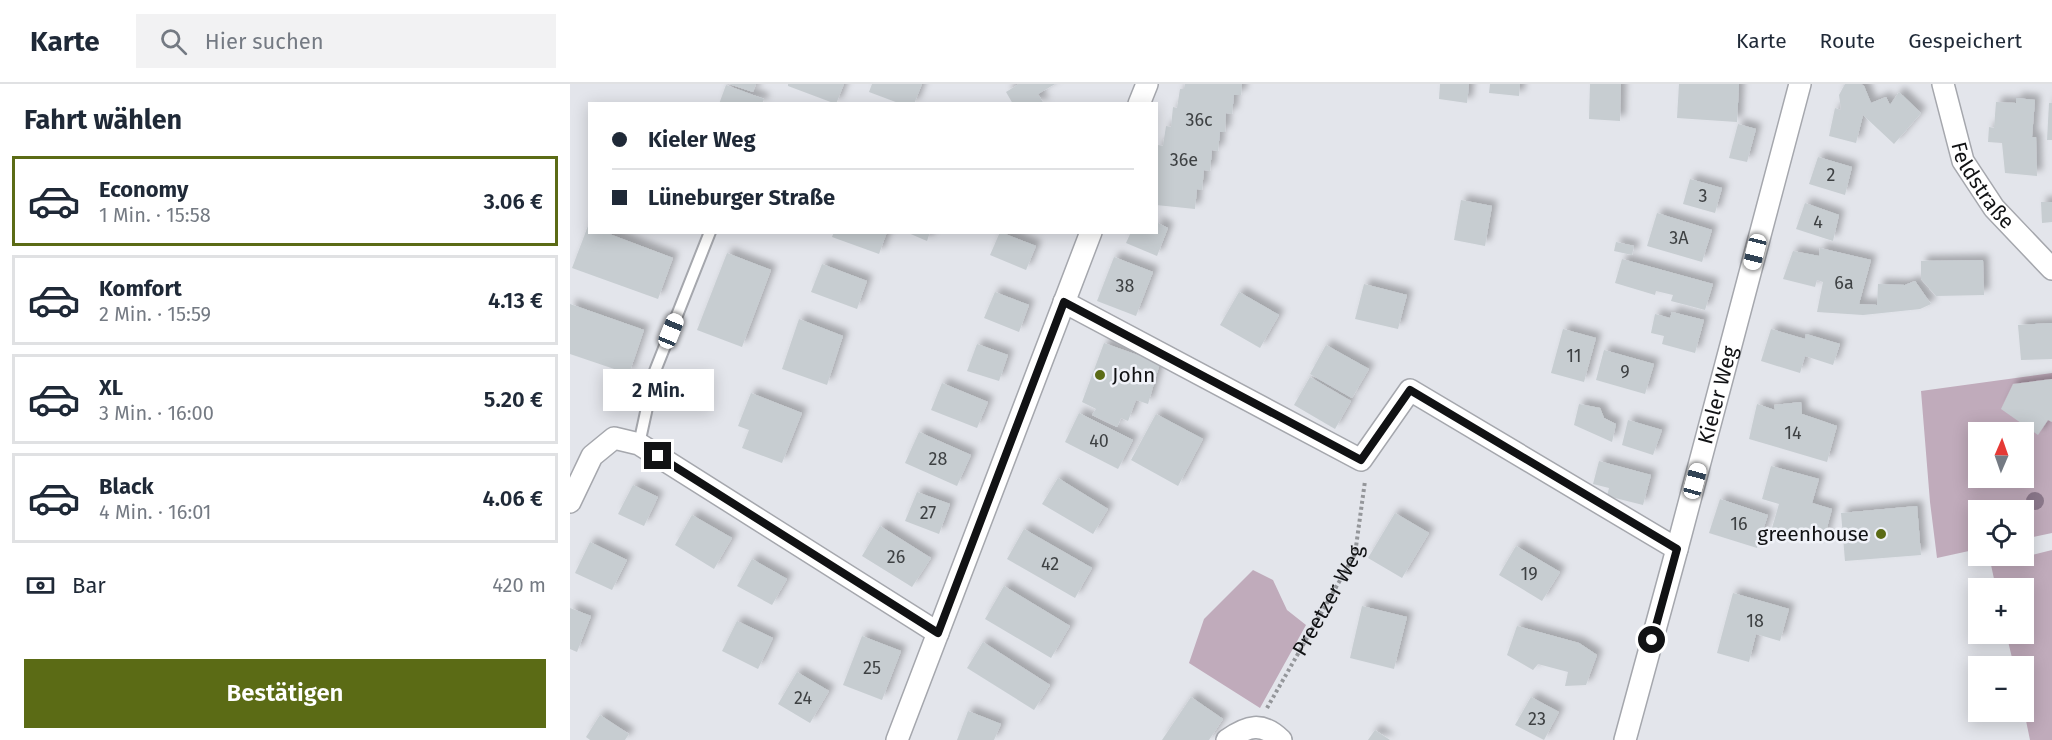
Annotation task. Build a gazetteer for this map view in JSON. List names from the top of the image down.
{
  "streets": {
    "street": ["Feldstraße", "Kieler Weg"],
    "path": ["Preetzer Weg"]
  },
  "places": ["John", "greenhouse"],
  "house_numbers": [
    "36c",
    "36e",
    "2",
    "3",
    "4",
    "3A",
    "6a",
    "38",
    "11",
    "9",
    "14",
    "40",
    "28",
    "27",
    "16",
    "26",
    "42",
    "19",
    "18",
    "25",
    "24",
    "23"
  ],
  "north": "top",
  "page": {
    "header": "Karte",
    "search": "Hier suchen",
    "nav": ["Karte", "Route", "Gespeichert"],
    "heading": "Fahrt wählen",
    "banner": ["Kieler Weg", "Lüneburger Straße"],
    "list": [
      {
        "name": "Economy",
        "note": "1 Min. · 15:58",
        "value": "3.06 €"
      },
      {
        "name": "Komfort",
        "note": "2 Min. · 15:59",
        "value": "4.13 €"
      },
      {
        "name": "XL",
        "note": "3 Min. · 16:00",
        "value": "5.20 €"
      },
      {
        "name": "Black",
        "note": "4 Min. · 16:01",
        "value": "4.06 €"
      }
    ],
    "bubble": "2 Min.",
    "map_buttons": ["+", "−"],
    "pay": ["Bar", "420 m"],
    "buttons": "Bestätigen"
  }
}
